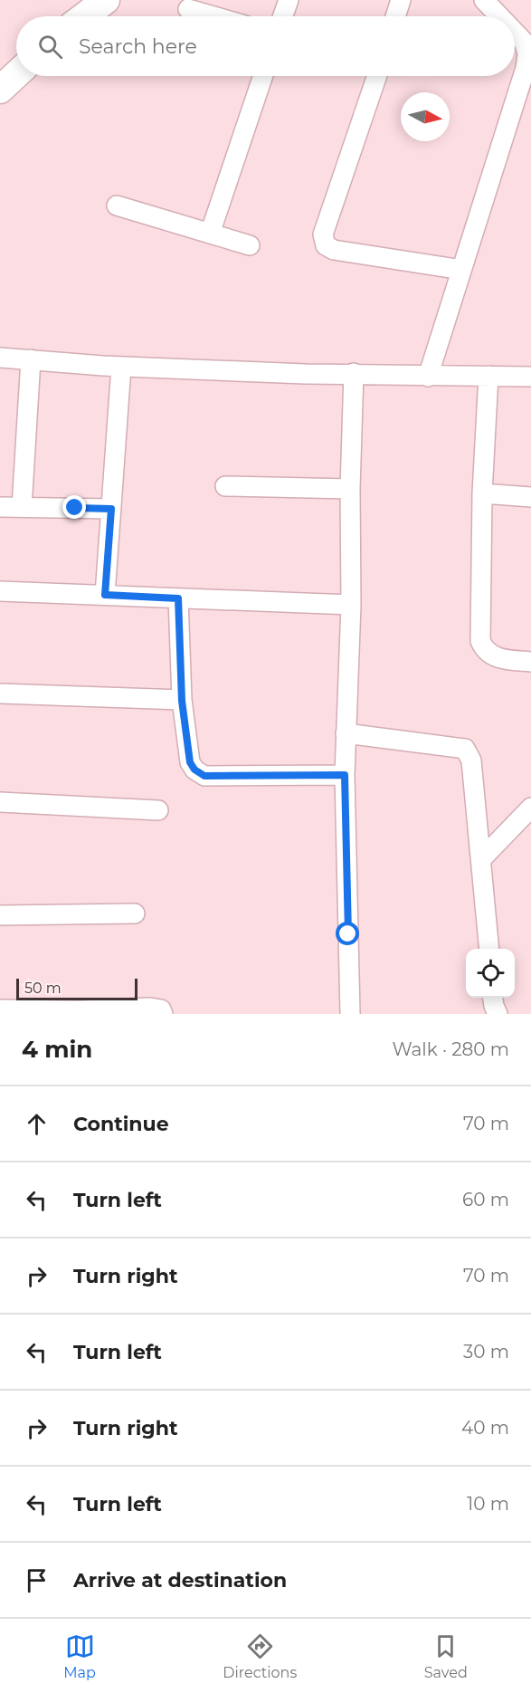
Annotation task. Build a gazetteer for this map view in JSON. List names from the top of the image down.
{
  "scale_bar": "50 m",
  "north": "right",
  "page": {
    "search": "Search here",
    "scale": "50 m",
    "heading": ["4 min", "Walk · 280 m"],
    "list": [
      ["Continue", "70 m"],
      ["Turn left", "60 m"],
      ["Turn right", "70 m"],
      ["Turn left", "30 m"],
      ["Turn right", "40 m"],
      ["Turn left", "10 m"],
      "Arrive at destination"
    ],
    "nav": ["Map", "Directions", "Saved"]
  }
}
